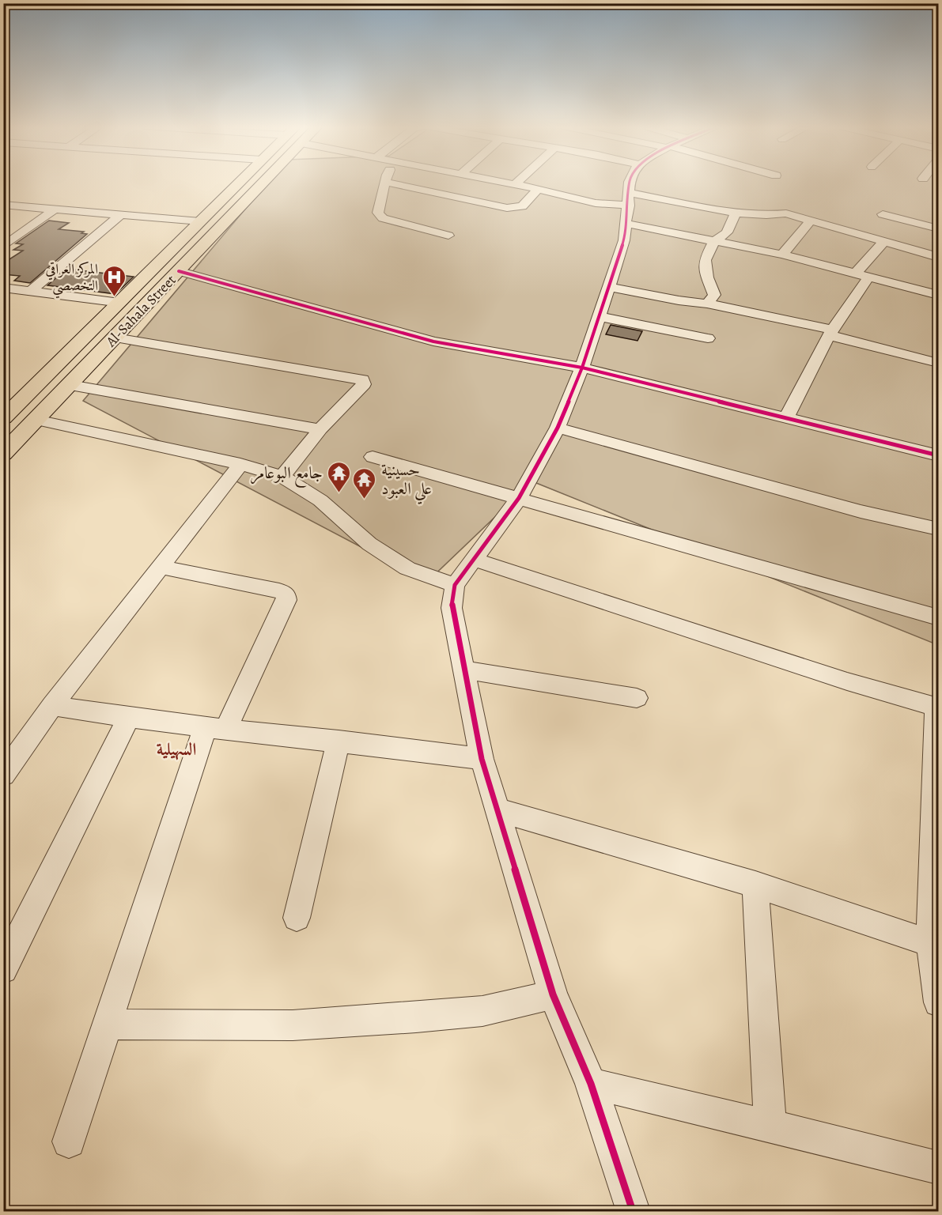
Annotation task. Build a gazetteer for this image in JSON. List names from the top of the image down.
{
  "streets": {
    "main road": ["Al-Sahala Street"]
  },
  "districts": ["السهيلية"],
  "places": {
    "hospital": ["المركز العراقي التخصصي"],
    "temple": ["جامع البوعامر", "حسينية علي العبود"]
  }
}
